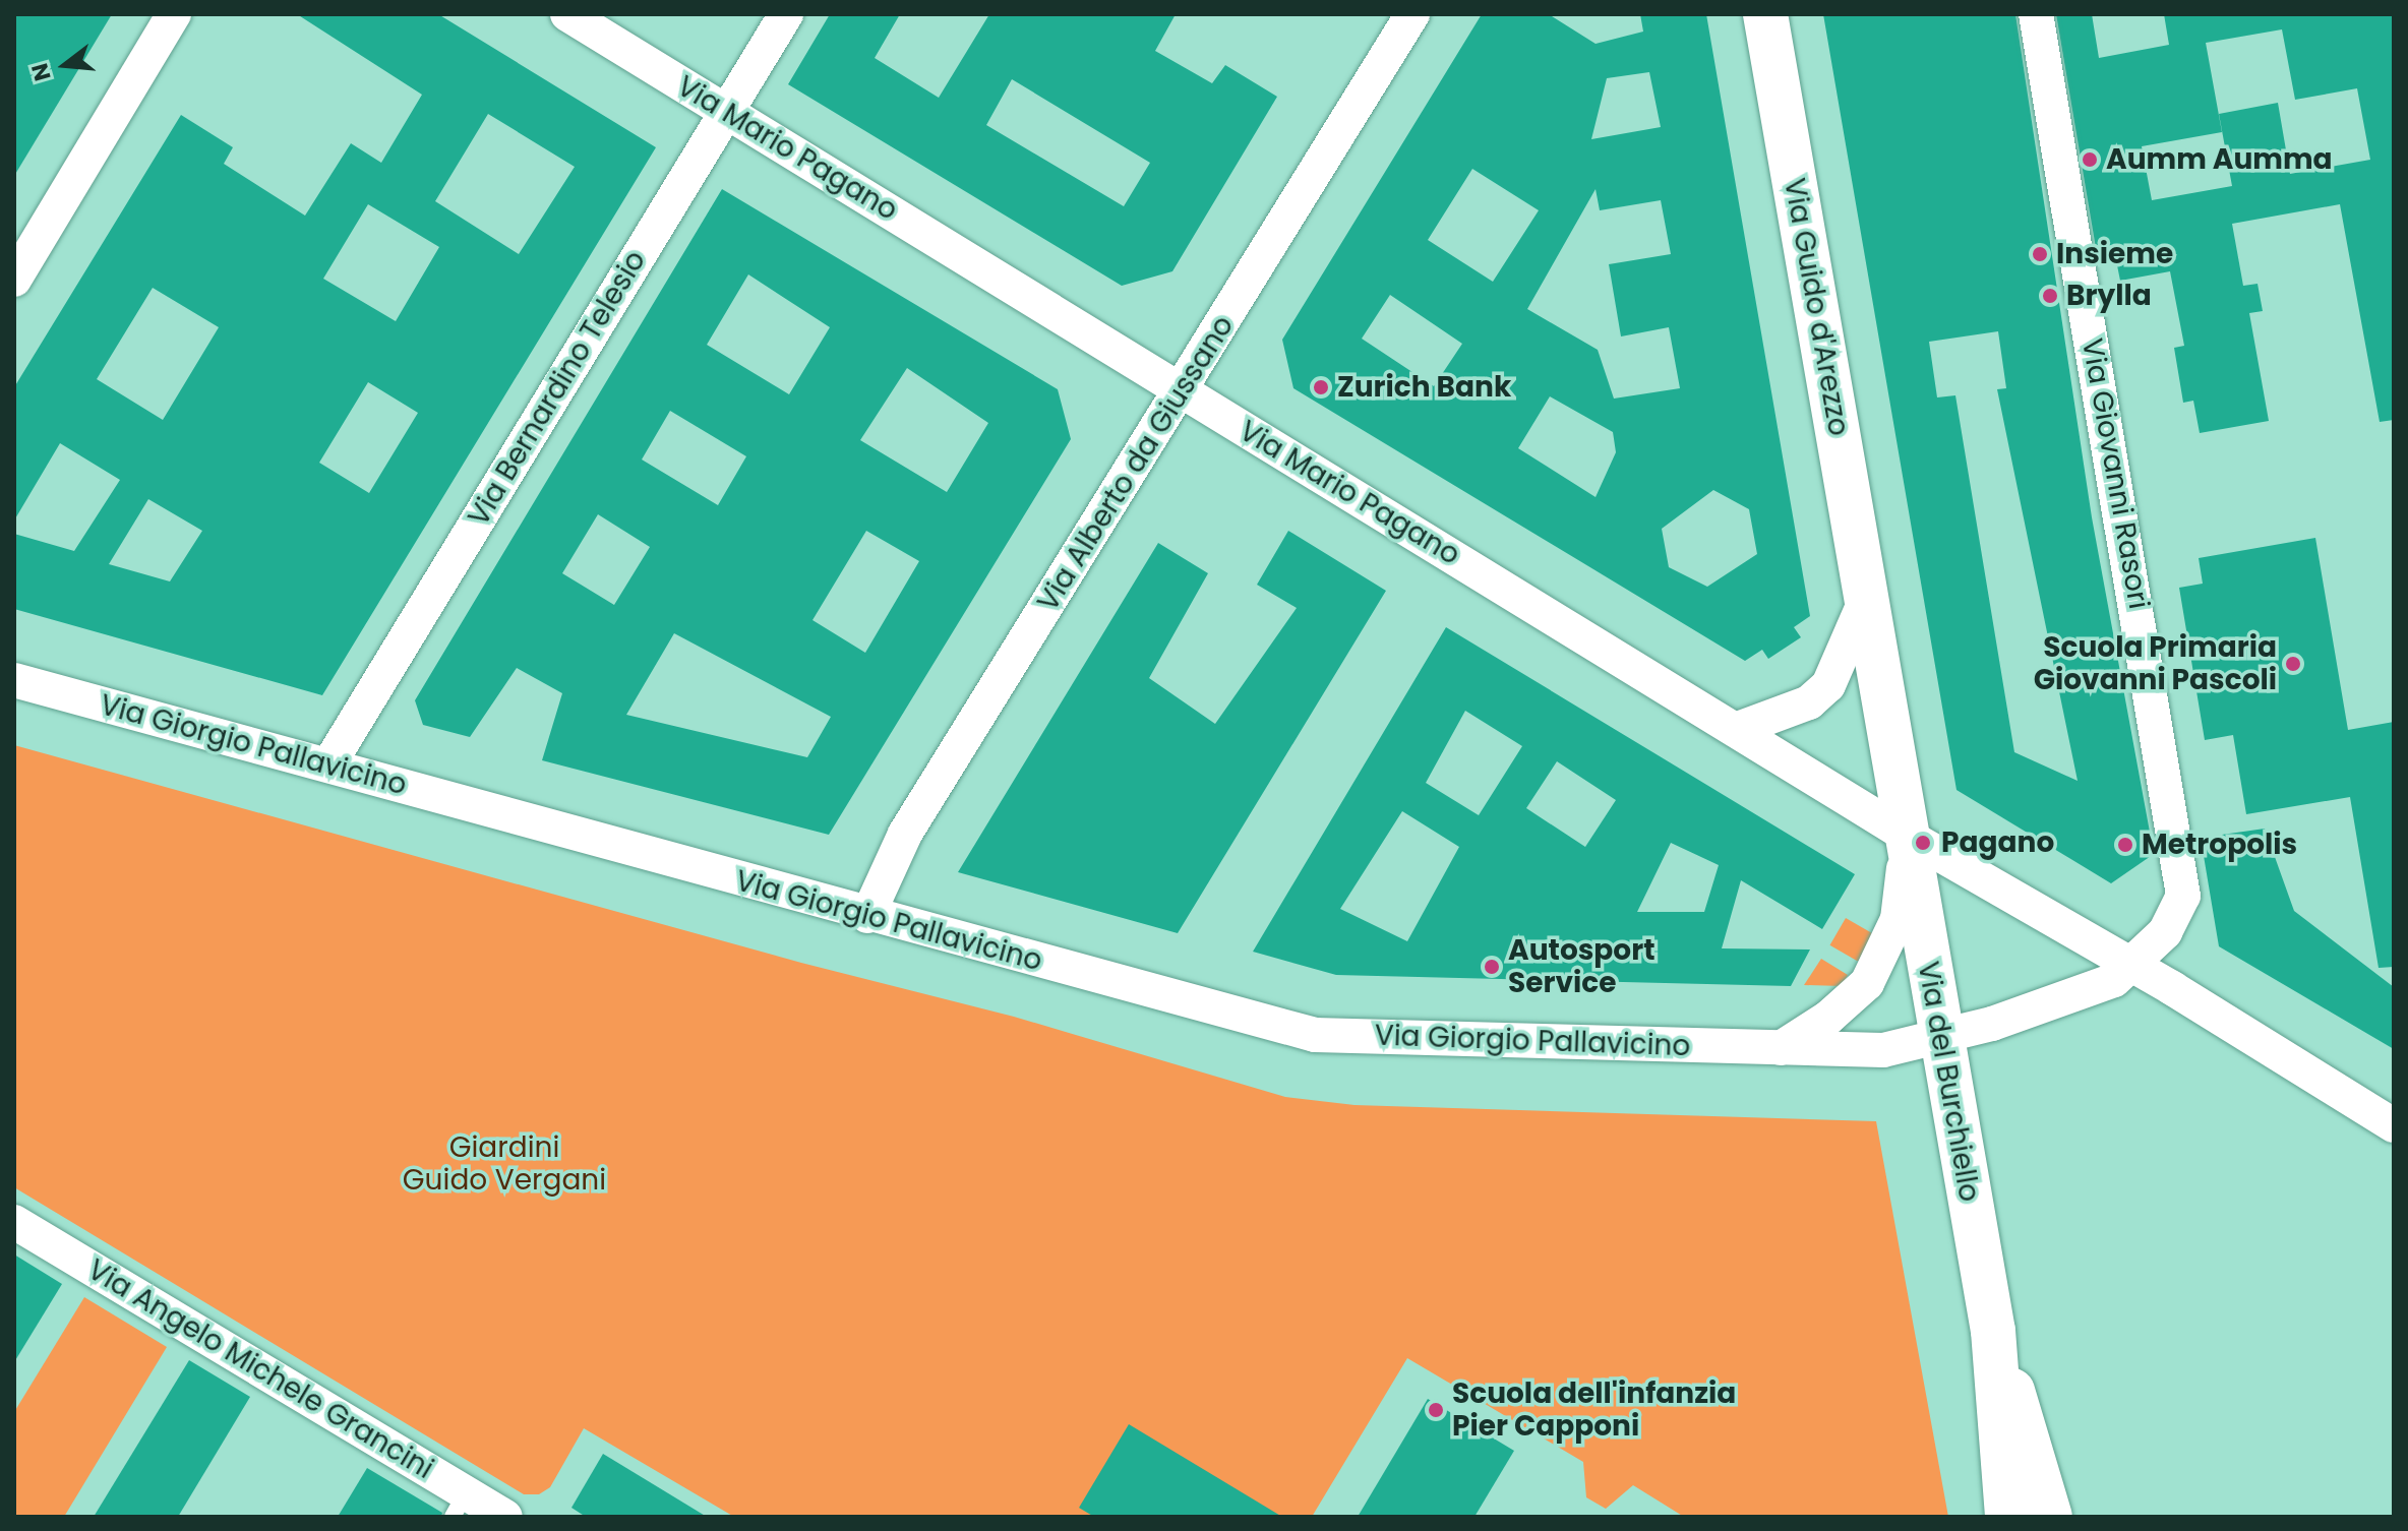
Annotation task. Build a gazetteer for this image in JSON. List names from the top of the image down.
{
  "streets": {
    "main road": ["Via Guido d'Arezzo", "Via del Burchiello"],
    "street": [
      "Via Mario Pagano",
      "Via Bernardino Telesio",
      "Via Alberto da Giussano",
      "Via Giovanni Rasori",
      "Via Giorgio Pallavicino",
      "Via Angelo Michele Grancini"
    ]
  },
  "crossings": [
    ["Via Mario Pagano", "Via Guido d'Arezzo"],
    ["Via Mario Pagano", "Via Bernardino Telesio"],
    ["Via Mario Pagano", "Via Alberto da Giussano"],
    ["Via Mario Pagano", "Via Giovanni Rasori"],
    ["Via Mario Pagano", "Via del Burchiello"],
    ["Via Guido d'Arezzo", "Via del Burchiello"],
    ["Via Bernardino Telesio", "Via Giorgio Pallavicino"],
    ["Via Alberto da Giussano", "Via Giorgio Pallavicino"],
    ["Via Giorgio Pallavicino", "Via del Burchiello"]
  ],
  "parks": ["Giardini Guido Vergani"],
  "places": [
    "Aumm Aumma",
    "Insieme",
    "Brylla",
    "Zurich Bank",
    "Scuola Primaria Giovanni Pascoli",
    "Pagano",
    "Metropolis",
    "Autosport Service",
    "Scuola dell'infanzia Pier Capponi"
  ],
  "north": "left"
}
